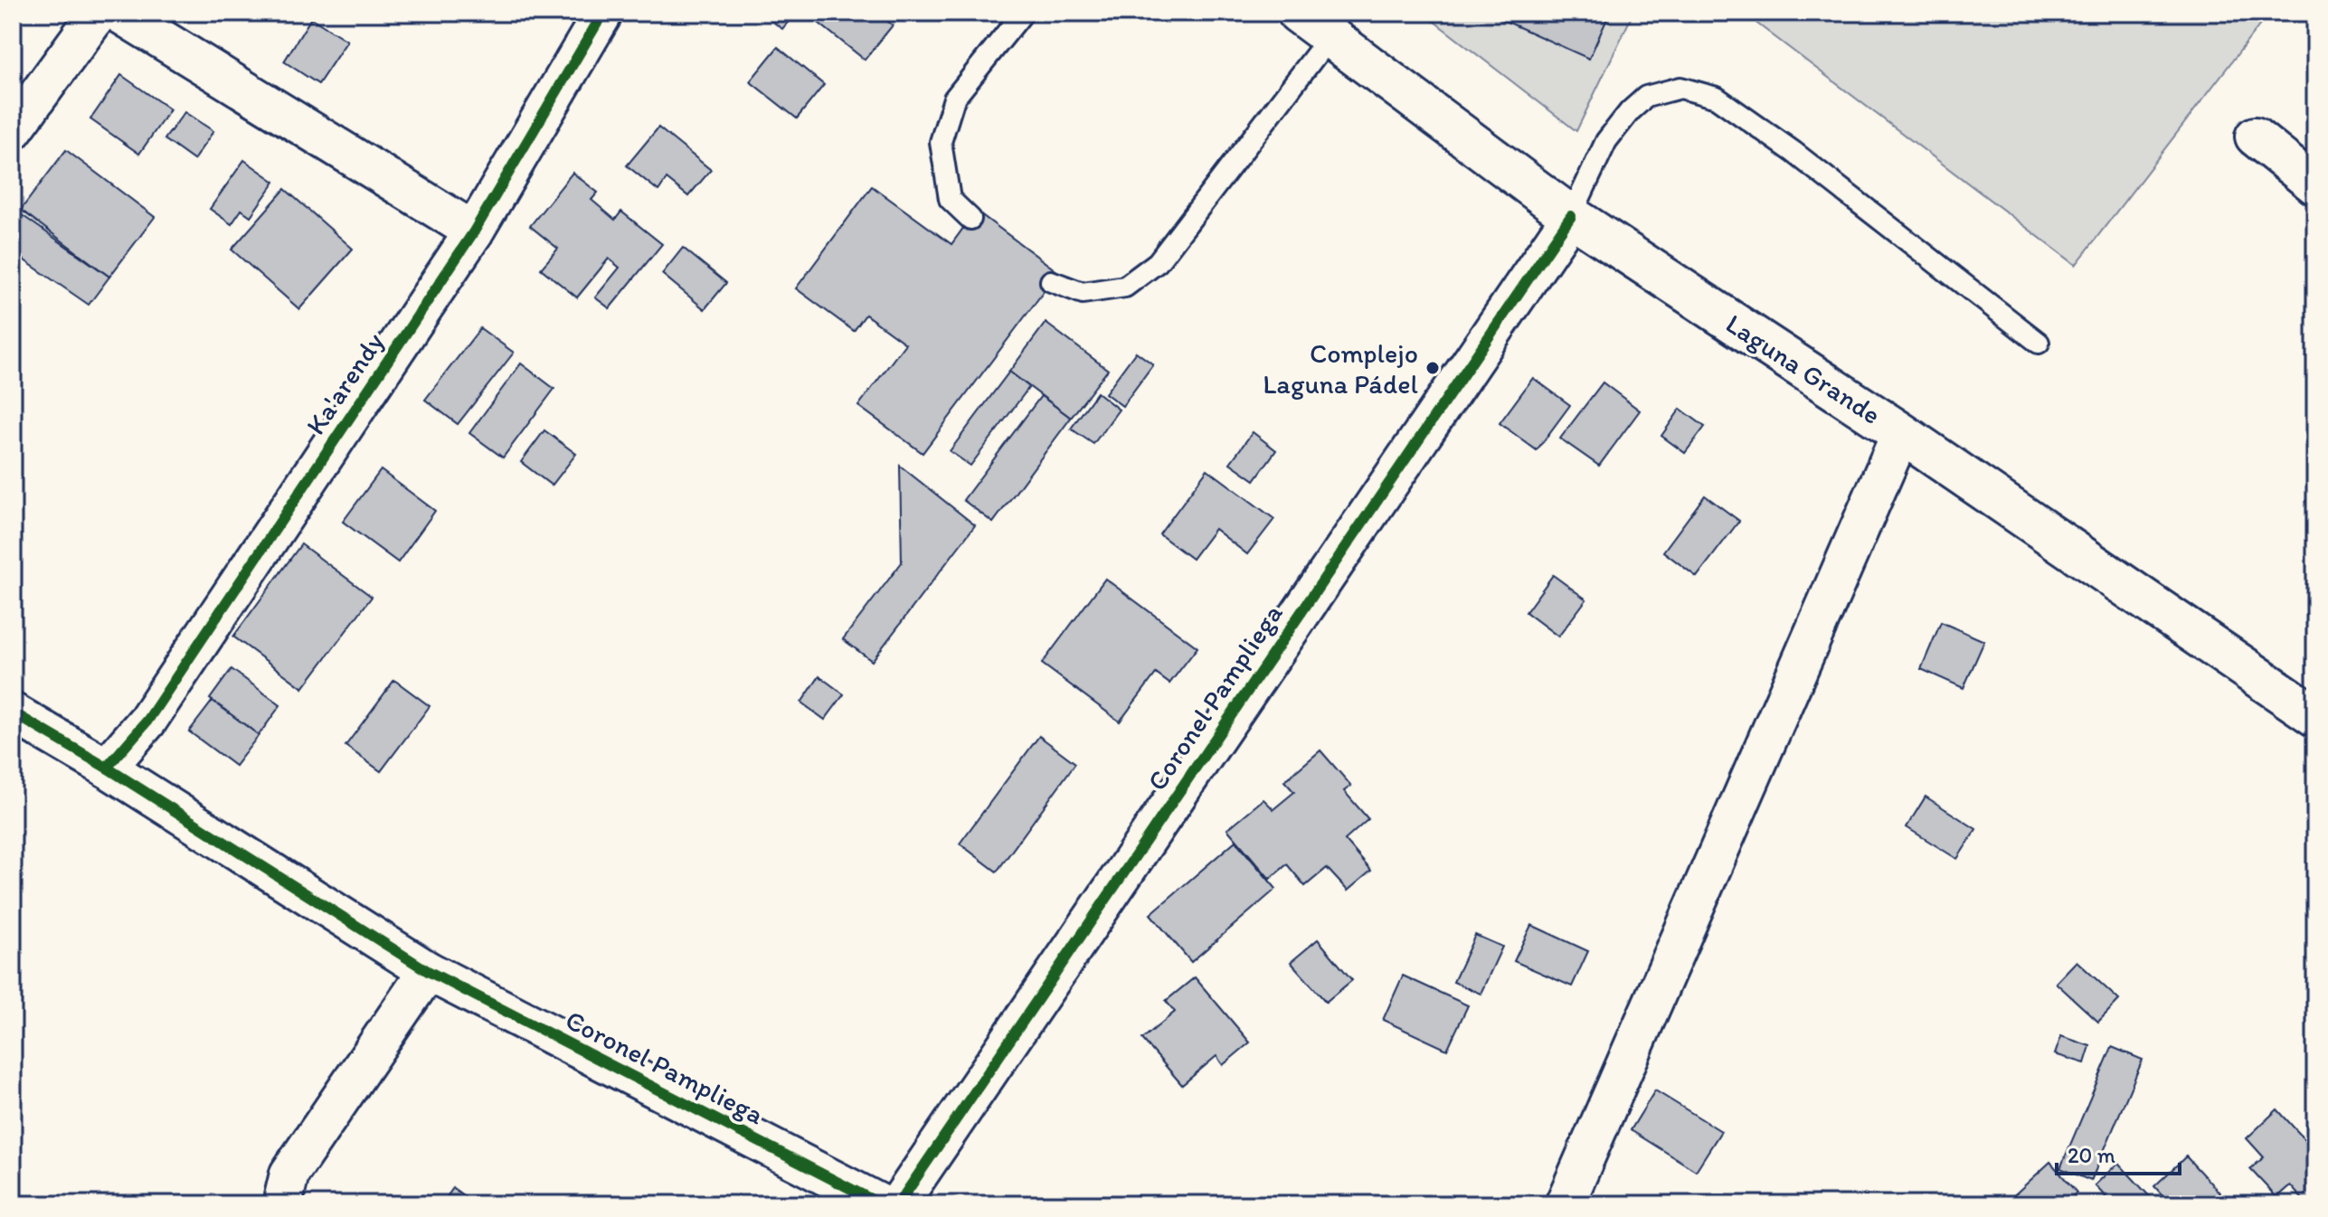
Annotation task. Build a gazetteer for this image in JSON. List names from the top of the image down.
{
  "streets": {
    "main road": ["Laguna Grande"],
    "street": ["Ka'arendy", "Coronel Pampliega"]
  },
  "crossings": [
    ["Laguna Grande", "Coronel Pampliega"],
    ["Ka'arendy", "Coronel Pampliega"]
  ],
  "places": ["Complejo Laguna Pádel"],
  "scale_bar": "20 m"
}
